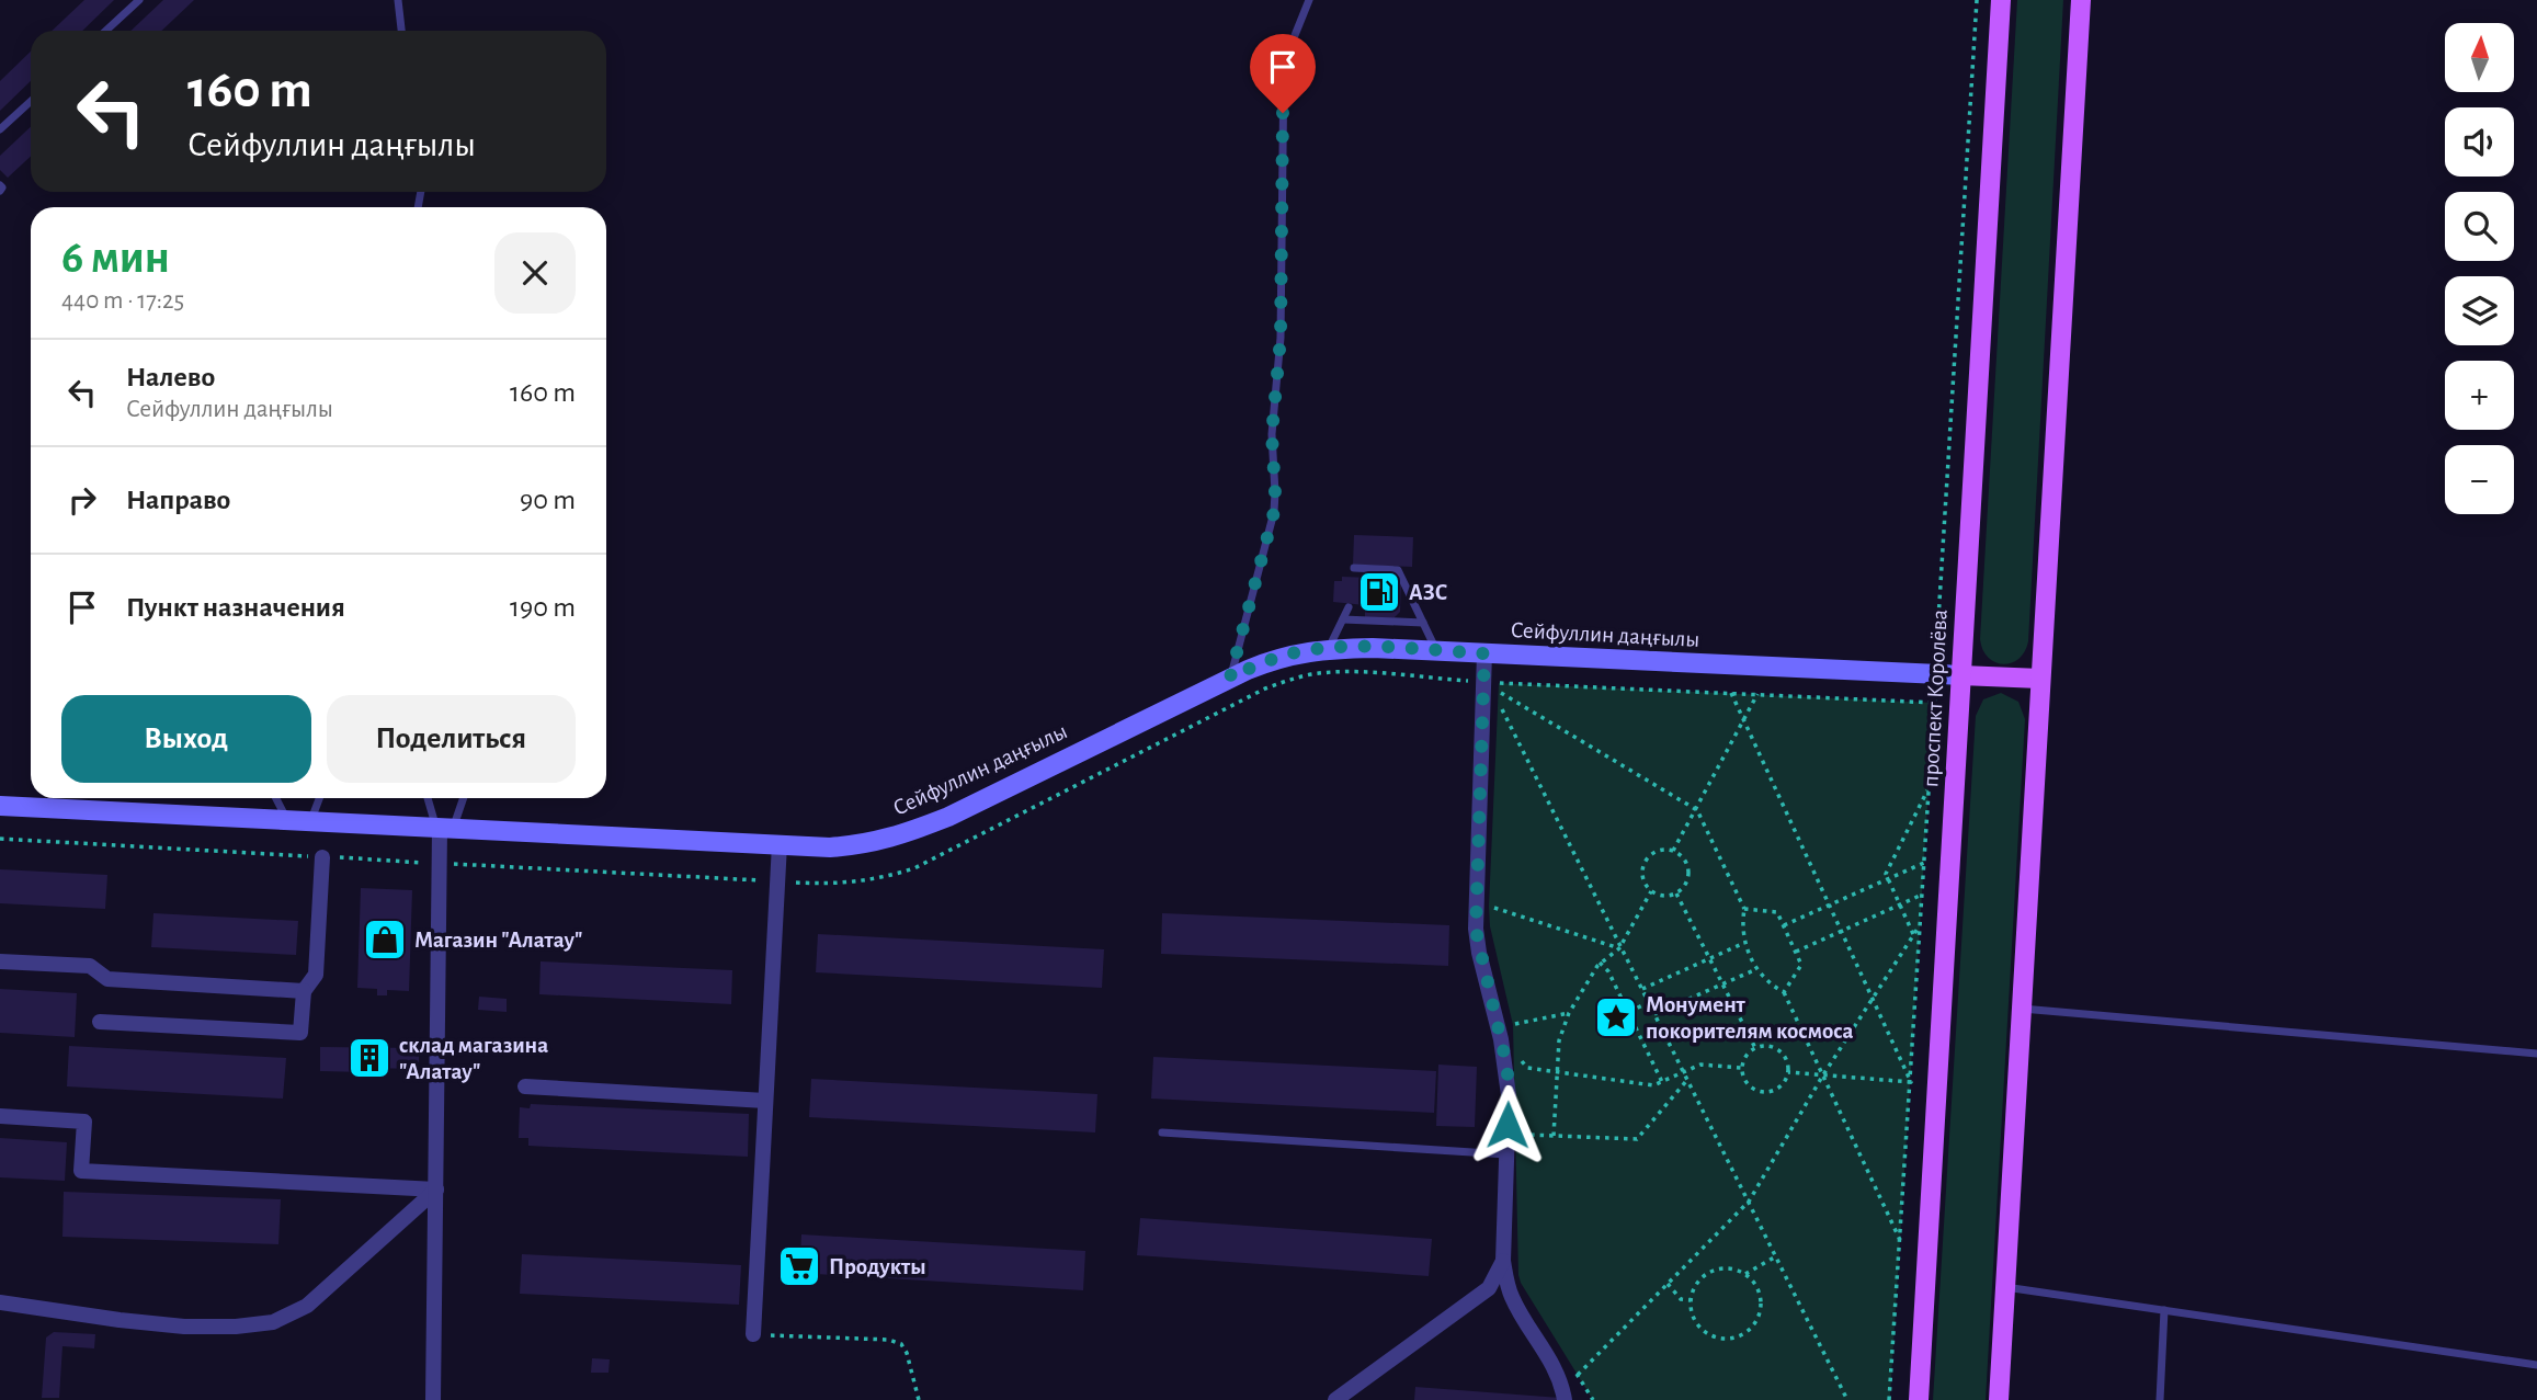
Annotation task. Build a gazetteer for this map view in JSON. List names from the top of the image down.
{
  "streets": {
    "main road": ["проспект Королёва"],
    "street": ["Сейфуллин даңғылы"]
  },
  "crossings": [
    ["Сейфуллин даңғылы", "проспект Королёва"]
  ],
  "places": {
    "fuel station": ["АЗС"],
    "shop": ["Магазин \"Алатау\""],
    "place": ["Монумент покорителям космоса"],
    "building": ["склад магазина \"Алатау\""],
    "supermarket": ["Продукты"]
  },
  "north": "top",
  "page": {
    "map_buttons": ["+", "−"],
    "turn": ["160 m", "Сейфуллин даңғылы"],
    "heading": ["6 мин", "440 m · 17:25"],
    "list": [
      {
        "name": "Налево",
        "note": "Сейфуллин даңғылы",
        "value": "160 m"
      },
      {
        "name": "Направо",
        "value": "90 m"
      },
      {
        "name": "Пункт назначения",
        "value": "190 m"
      }
    ],
    "buttons": ["Выход", "Поделиться"]
  }
}
